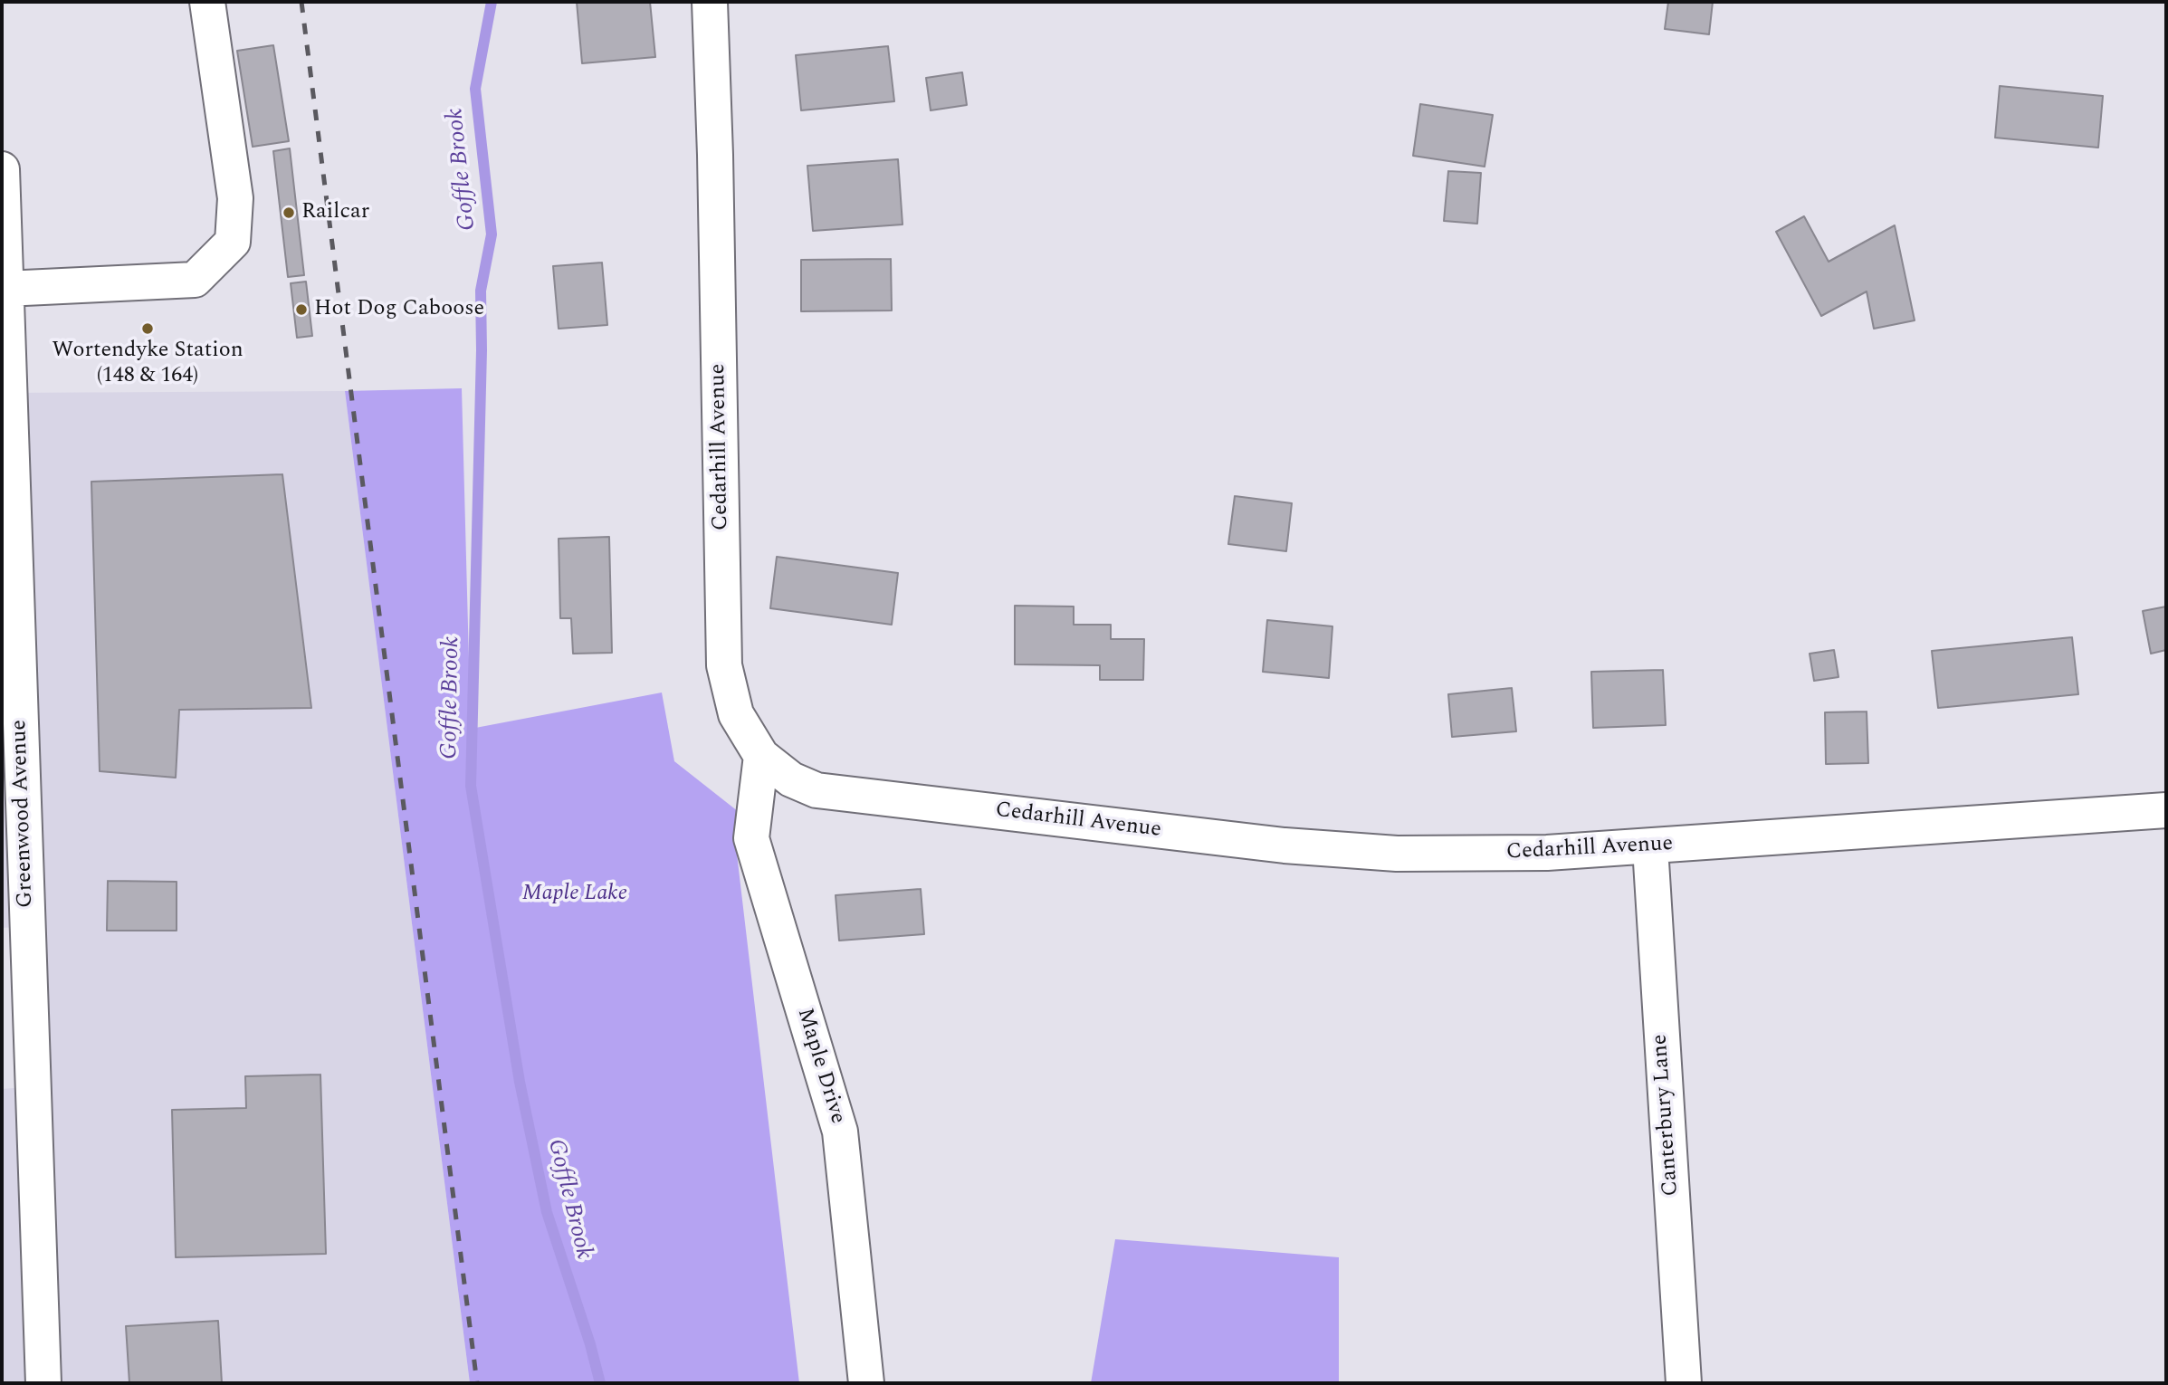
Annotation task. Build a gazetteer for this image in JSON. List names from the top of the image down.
{
  "streets": {
    "street": [
      "Cedarhill Avenue",
      "Greenwood Avenue",
      "Maple Drive",
      "Canterbury Lane"
    ]
  },
  "crossings": [
    ["Cedarhill Avenue", "Maple Drive"],
    ["Cedarhill Avenue", "Canterbury Lane"]
  ],
  "water": ["Goffle Brook"],
  "parks": ["Maple Lake"],
  "places": ["Railcar", "Hot Dog Caboose", "Wortendyke Station (148 & 164)"]
}
